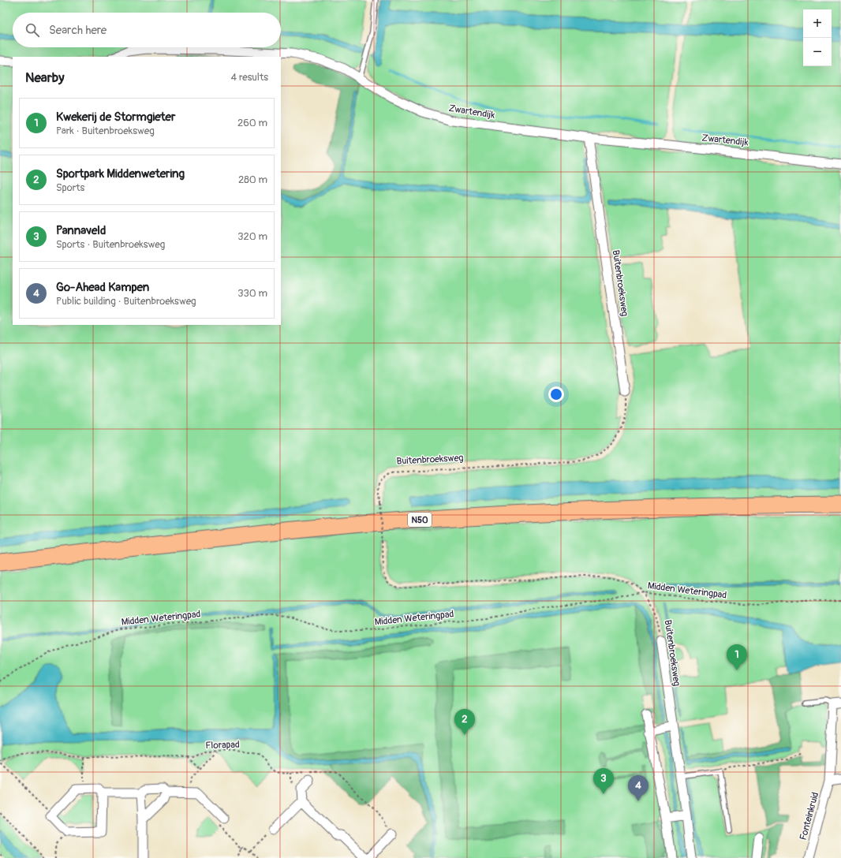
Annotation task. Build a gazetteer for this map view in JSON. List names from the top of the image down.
{
  "streets": {
    "highway": ["N50"],
    "street": ["Zwartendijk", "Buitenbroeksweg", "Fonteinkruid"],
    "path": ["Midden Weteringpad", "Florapad"]
  },
  "crossings": [
    ["Zwartendijk", "Buitenbroeksweg"],
    ["Buitenbroeksweg", "Midden Weteringpad"]
  ],
  "page": {
    "map_buttons": ["+", "−"],
    "search": "Search here",
    "heading": ["Nearby", "4 results"],
    "list": [
      {
        "mark": "1",
        "name": "Kwekerij de Stormgieter",
        "note": "Park · Buitenbroeksweg",
        "value": "260 m"
      },
      {
        "mark": "2",
        "name": "Sportpark Middenwetering",
        "note": "Sports",
        "value": "280 m"
      },
      {
        "mark": "3",
        "name": "Pannaveld",
        "note": "Sports · Buitenbroeksweg",
        "value": "320 m"
      },
      {
        "mark": "4",
        "name": "Go-Ahead Kampen",
        "note": "Public building · Buitenbroeksweg",
        "value": "330 m"
      }
    ],
    "pins": [
      "1",
      "2",
      "3",
      "4"
    ]
  }
}
